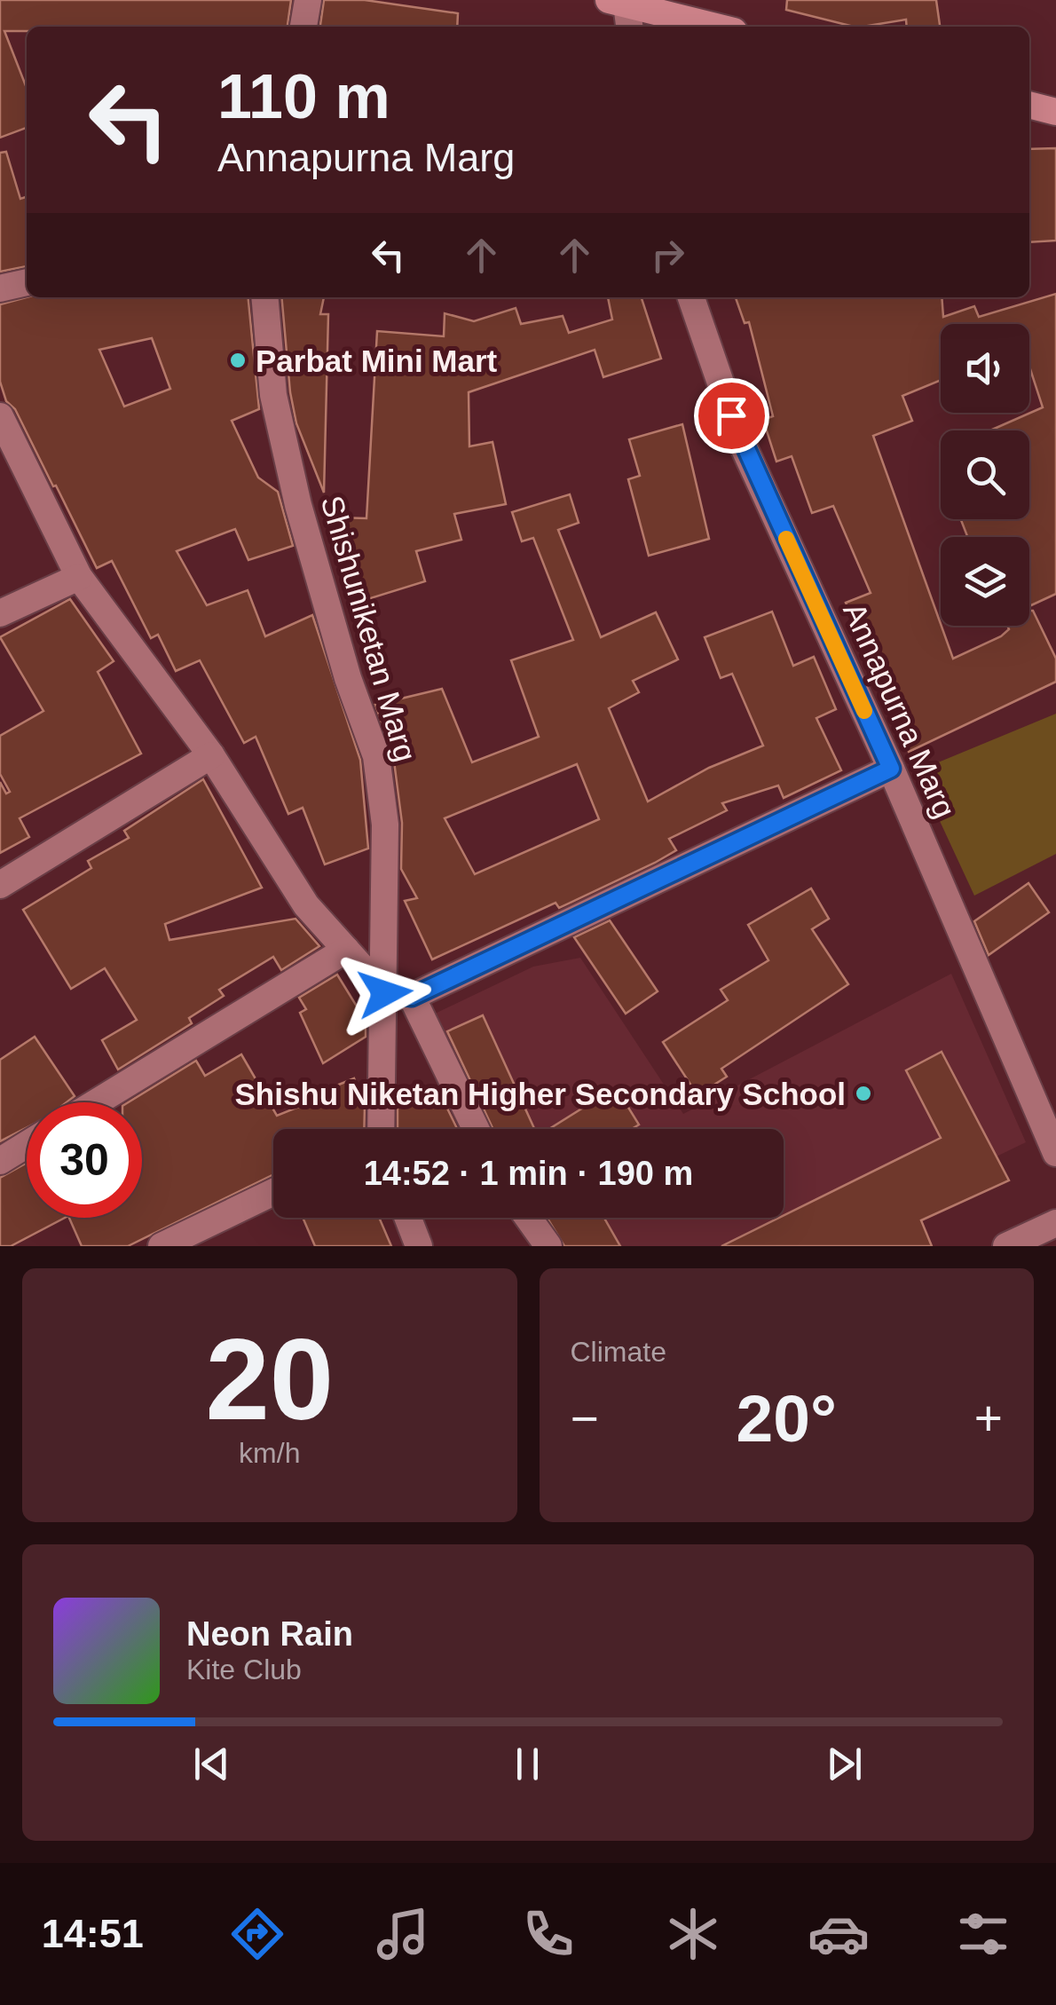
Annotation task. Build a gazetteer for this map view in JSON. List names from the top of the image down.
{
  "streets": {
    "street": ["Shishuniketan Marg", "Annapurna Marg"]
  },
  "places": ["Parbat Mini Mart", "Shishu Niketan Higher Secondary School"],
  "page": {
    "turn": ["110 m", "Annapurna Marg"],
    "limit": "30",
    "trip": "14:52 · 1 min · 190 m",
    "tile": [
      ["20", "km/h"],
      "Climate"
    ],
    "heat": ["−", "20°", "+"],
    "song": ["Neon Rain", "Kite Club"],
    "tabs": "14:51"
  }
}
